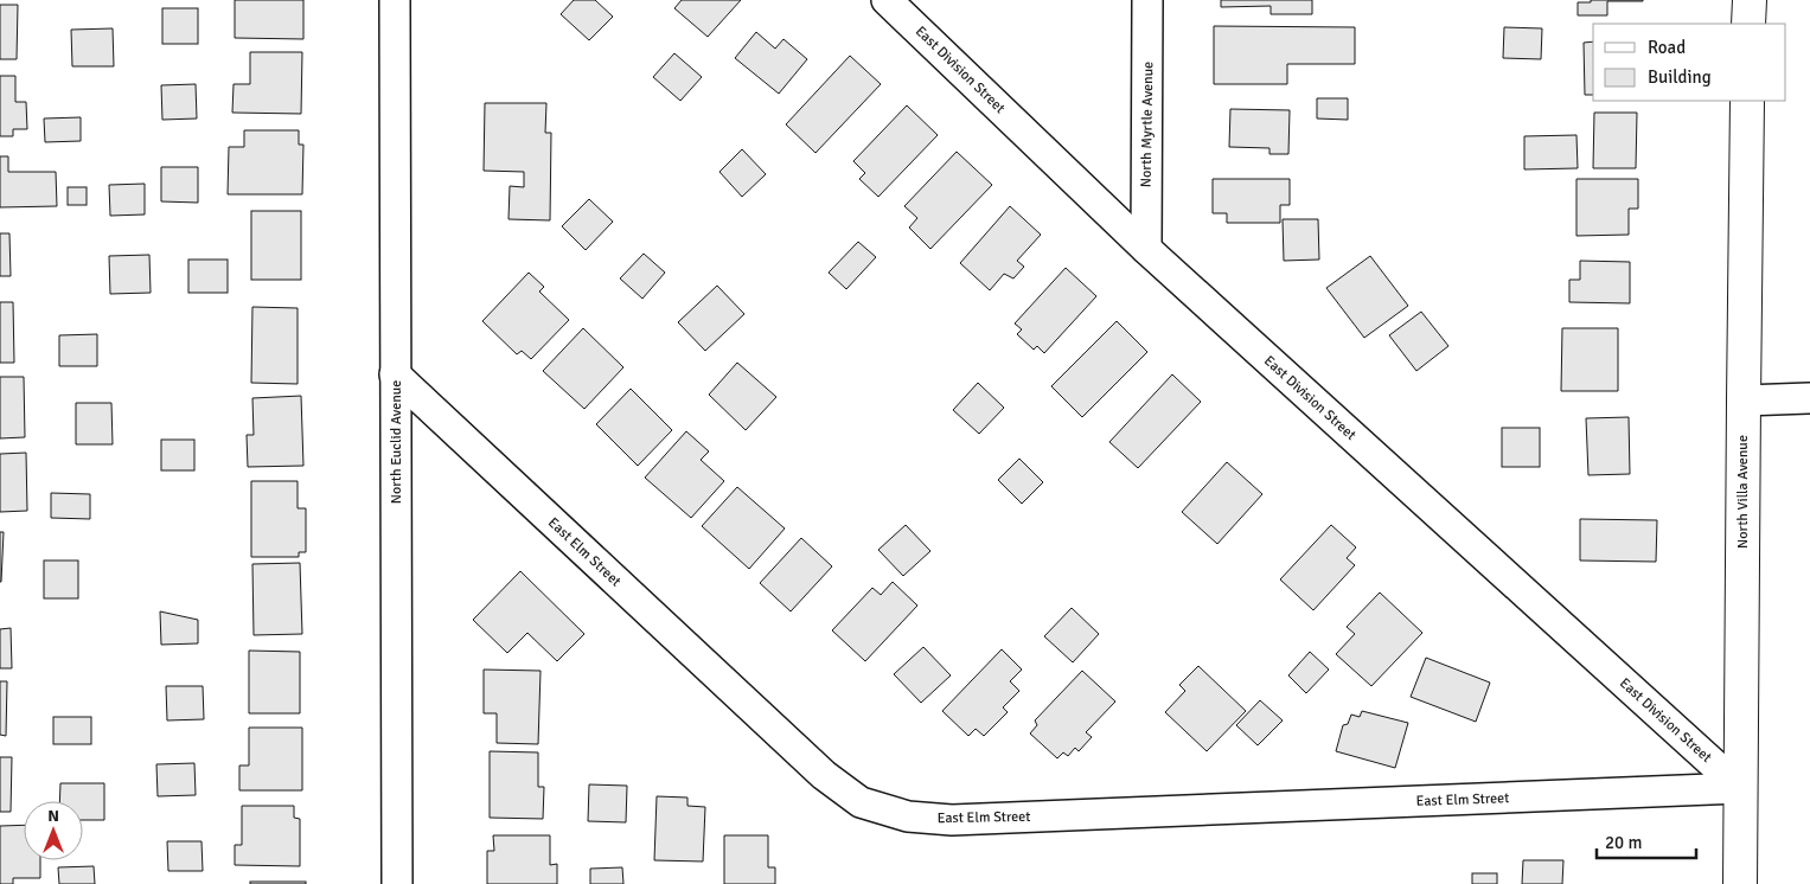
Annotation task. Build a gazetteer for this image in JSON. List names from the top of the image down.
{
  "streets": {
    "street": [
      "East Division Street",
      "North Myrtle Avenue",
      "North Euclid Avenue",
      "North Villa Avenue",
      "East Elm Street"
    ]
  },
  "crossings": [
    ["East Division Street", "North Myrtle Avenue"],
    ["East Division Street", "North Villa Avenue"],
    ["East Division Street", "East Elm Street"],
    ["North Euclid Avenue", "East Elm Street"],
    ["North Villa Avenue", "East Elm Street"]
  ],
  "legend": ["Road", "Building"],
  "scale_bar": "20 m",
  "north": "top"
}
